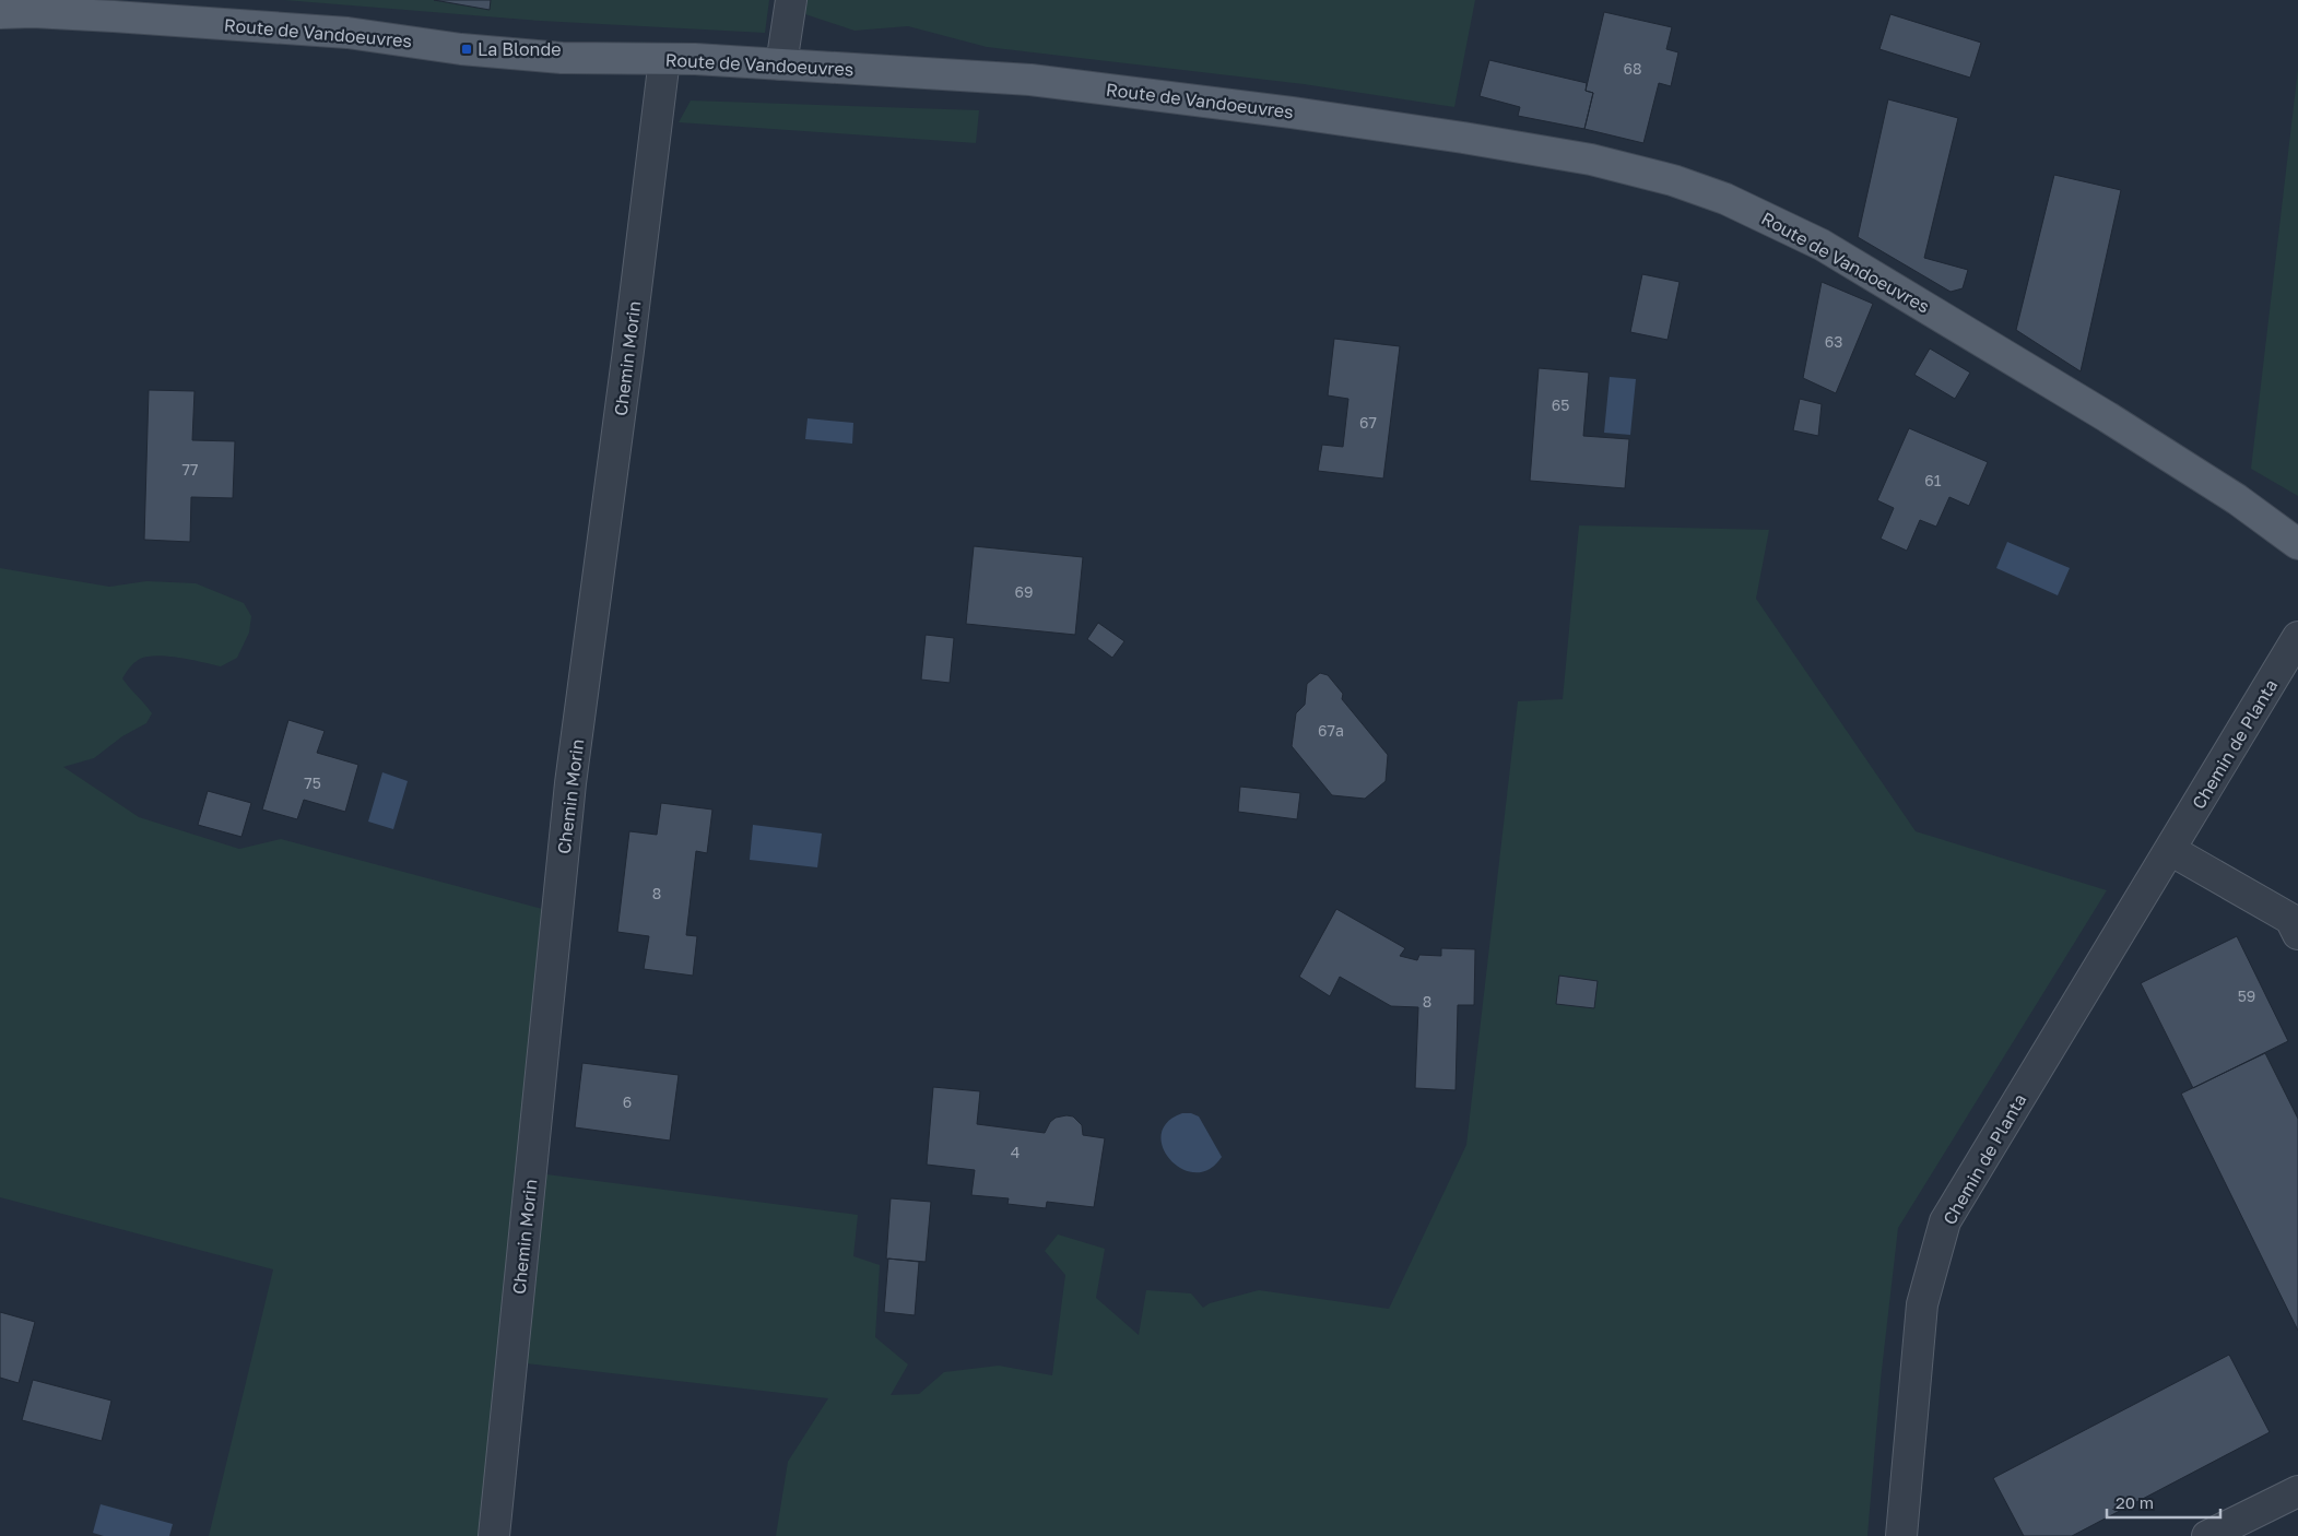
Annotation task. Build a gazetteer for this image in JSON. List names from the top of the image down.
{
  "streets": {
    "main road": ["Route de Vandoeuvres"],
    "street": ["Chemin Morin", "Chemin de Planta"]
  },
  "crossings": [
    ["Route de Vandoeuvres", "Chemin Morin"]
  ],
  "places": {
    "transit": ["La Blonde"]
  },
  "house_numbers": [
    "68",
    "63",
    "65",
    "67",
    "77",
    "61",
    "69",
    "67a",
    "75",
    "8",
    "59",
    "8",
    "6",
    "4"
  ],
  "scale_bar": "20 m"
}
